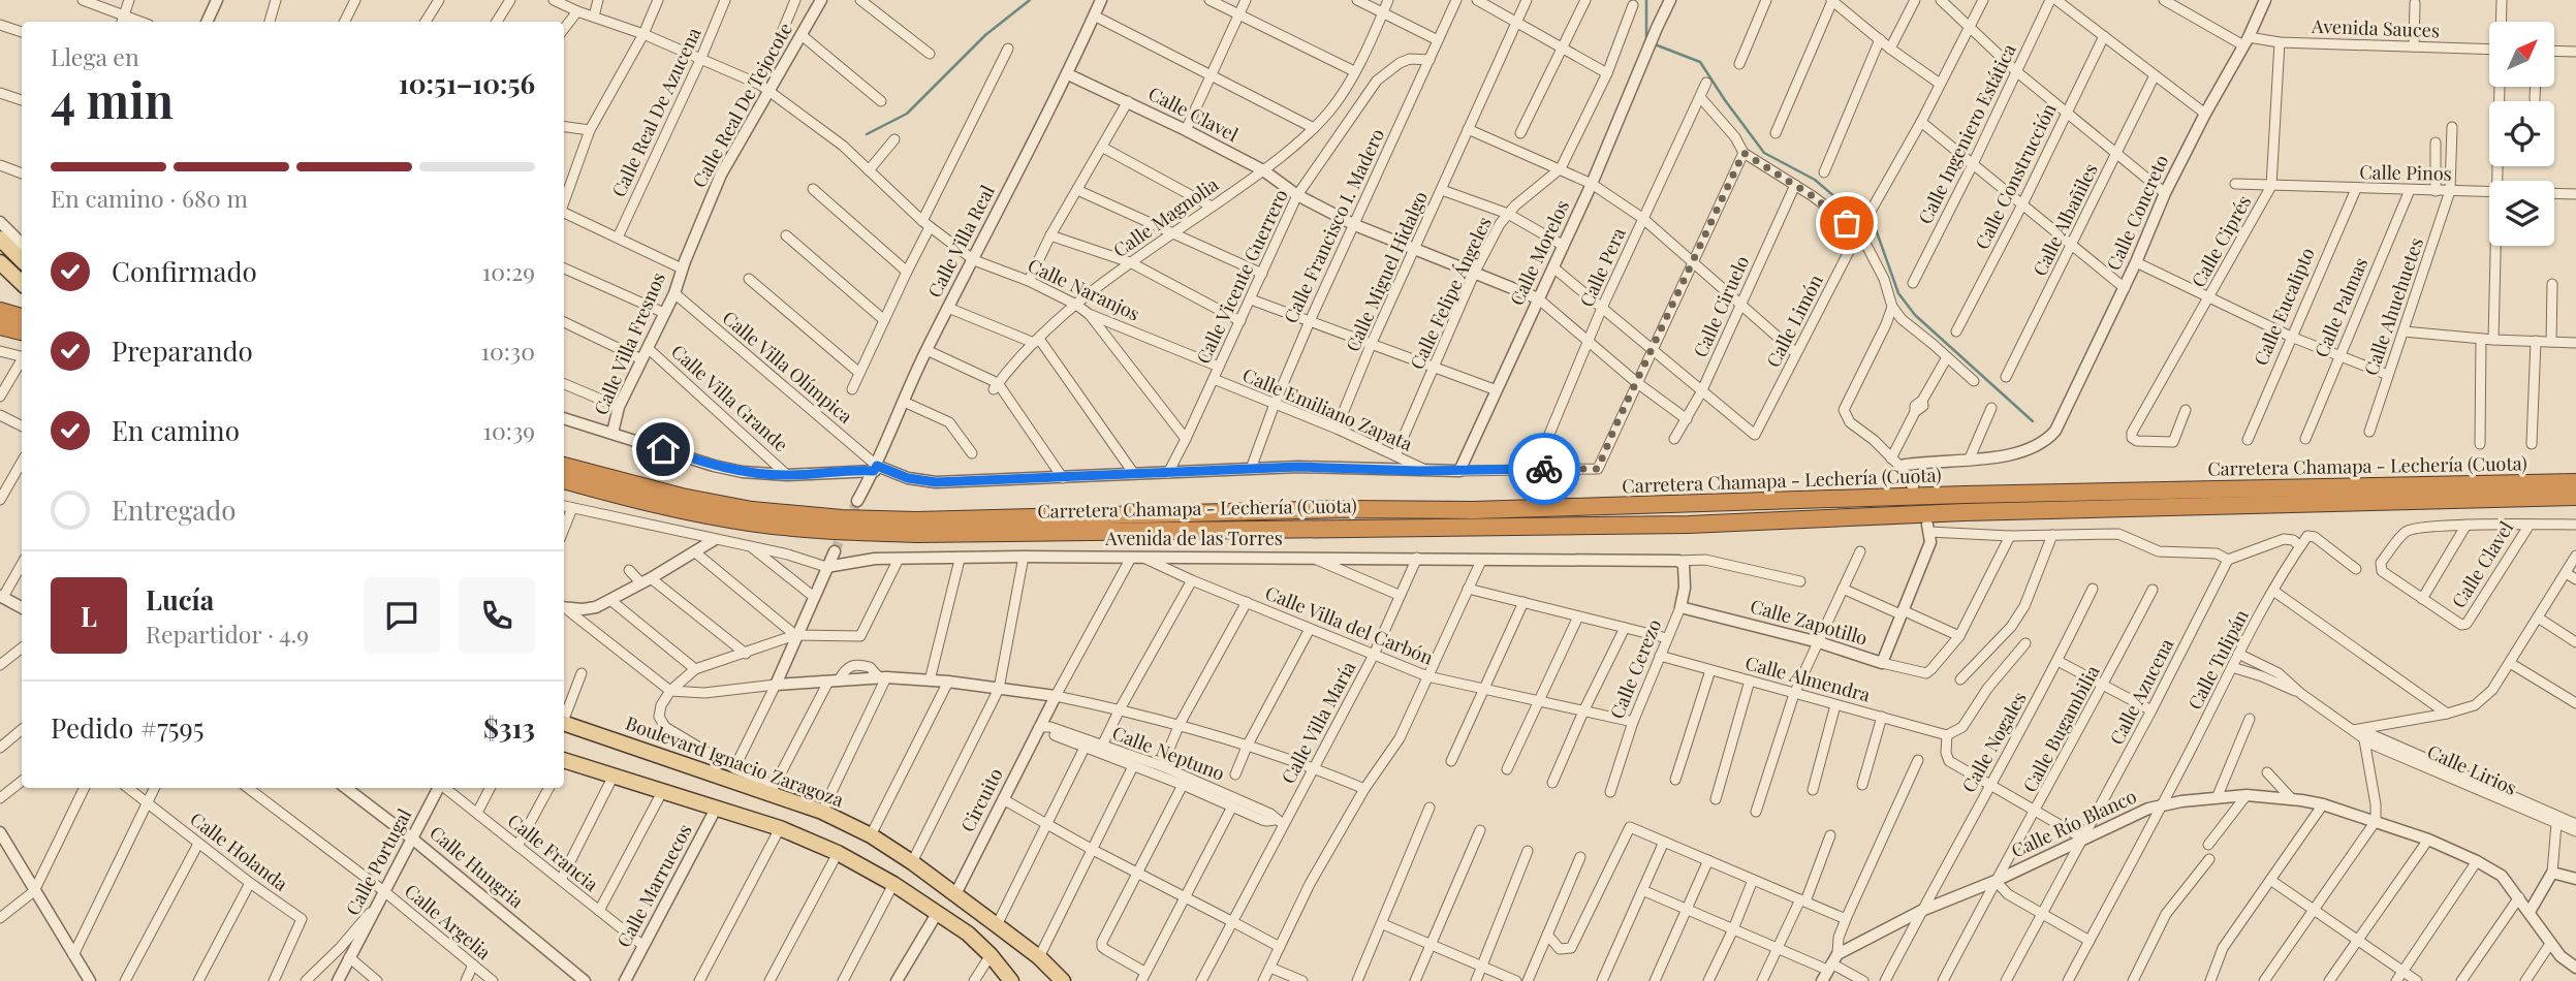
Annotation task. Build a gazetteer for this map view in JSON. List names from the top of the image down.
{
  "streets": {
    "highway": ["Carretera Chamapa - Lechería (Cuota)"],
    "main road": ["Boulevard Ignacio Zaragoza"],
    "street": [
      "Avenida Sauces",
      "Calle Real De Tejocote",
      "Calle Real De Azucena",
      "Calle Clavel",
      "Calle Ingeniero Estática",
      "Calle Pinos",
      "Calle Construcción",
      "Calle Concreto",
      "Calle Magnolia",
      "Calle Albañiles",
      "Calle Francisco I. Madero",
      "Calle Villa Real",
      "Calle Ciprés",
      "Calle Morelos",
      "Calle Pera",
      "Calle Miguel Hidalgo",
      "Calle Vicente Guerrero",
      "Calle Naranjos",
      "Calle Felipe Ángeles",
      "Calle Ciruelo",
      "Calle Eucalipto",
      "Calle Ahuehuetes",
      "Calle Palmas",
      "Calle Limón",
      "Calle Villa Fresnos",
      "Calle Villa Olímpica",
      "Calle Villa Grande",
      "Calle Emiliano Zapata",
      "Avenida de las Torres",
      "Calle Zapotillo",
      "Calle Villa del Carbón",
      "Calle Tulipán",
      "Calle Cerezo",
      "Calle Almendra",
      "Calle Azucena",
      "Calle Villa María",
      "Calle Bugambilia",
      "Calle Nogales",
      "Calle Neptuno",
      "Calle Lirios",
      "Circuito",
      "Calle Río Blanco",
      "Calle Holanda",
      "Calle Francia",
      "Calle Portugal",
      "Calle Hungria",
      "Calle Marruecos",
      "Calle Argelia"
    ]
  },
  "crossings": [
    ["Avenida Sauces", "Calle Concreto"],
    ["Avenida Sauces", "Calle Ciprés"],
    ["Calle Real De Tejocote", "Calle Naranjos"],
    ["Calle Real De Tejocote", "Calle Villa Fresnos"],
    ["Calle Real De Azucena", "Calle Naranjos"],
    ["Calle Clavel", "Calle Magnolia"],
    ["Calle Clavel", "Calle Francisco I. Madero"],
    ["Calle Clavel", "Calle Villa Real"],
    ["Calle Clavel", "Calle Morelos"],
    ["Calle Clavel", "Calle Miguel Hidalgo"],
    ["Calle Clavel", "Calle Vicente Guerrero"],
    ["Calle Clavel", "Calle Felipe Ángeles"],
    ["Calle Pinos", "Calle Ciprés"],
    ["Calle Pinos", "Calle Eucalipto"],
    ["Calle Pinos", "Calle Ahuehuetes"],
    ["Calle Pinos", "Calle Palmas"],
    ["Calle Magnolia", "Calle Naranjos"],
    ["Calle Francisco I. Madero", "Calle Vicente Guerrero"],
    ["Calle Francisco I. Madero", "Calle Emiliano Zapata"],
    ["Calle Villa Real", "Calle Naranjos"],
    ["Calle Villa Real", "Calle Villa Olímpica"],
    ["Calle Villa Real", "Calle Villa Grande"],
    ["Calle Miguel Hidalgo", "Calle Emiliano Zapata"],
    ["Calle Vicente Guerrero", "Calle Naranjos"],
    ["Calle Vicente Guerrero", "Calle Emiliano Zapata"],
    ["Calle Felipe Ángeles", "Calle Emiliano Zapata"],
    ["Calle Ciruelo", "Calle Limón"],
    ["Calle Villa Fresnos", "Calle Villa Olímpica"],
    ["Calle Villa Fresnos", "Calle Villa Grande"],
    ["Calle Villa Olímpica", "Calle Villa Grande"],
    ["Avenida de las Torres", "Calle Villa del Carbón"],
    ["Avenida de las Torres", "Calle Cerezo"],
    ["Avenida de las Torres", "Calle Villa María"],
    ["Calle Zapotillo", "Calle Cerezo"],
    ["Calle Villa del Carbón", "Calle Cerezo"],
    ["Calle Villa del Carbón", "Calle Villa María"],
    ["Calle Tulipán", "Calle Lirios"],
    ["Calle Tulipán", "Calle Río Blanco"],
    ["Calle Cerezo", "Calle Almendra"],
    ["Calle Azucena", "Calle Río Blanco"],
    ["Calle Villa María", "Calle Neptuno"],
    ["Calle Bugambilia", "Calle Río Blanco"],
    ["Calle Nogales", "Calle Río Blanco"],
    ["Calle Neptuno", "Circuito"],
    ["Boulevard Ignacio Zaragoza", "Circuito"],
    ["Calle Francia", "Calle Marruecos"],
    ["Calle Portugal", "Calle Hungria"],
    ["Calle Portugal", "Calle Argelia"]
  ],
  "north": "top right",
  "page": {
    "heading": ["4 min", "Llega en", "10:51–10:56"],
    "panel": [
      "Lucía",
      "Repartidor · 4.9",
      "Pedido #7595",
      "$313"
    ],
    "bar": "En camino · 680 m",
    "list": [
      ["Confirmado", "10:29"],
      ["Preparando", "10:30"],
      ["En camino", "10:39"],
      "Entregado"
    ],
    "round": "L"
  }
}
